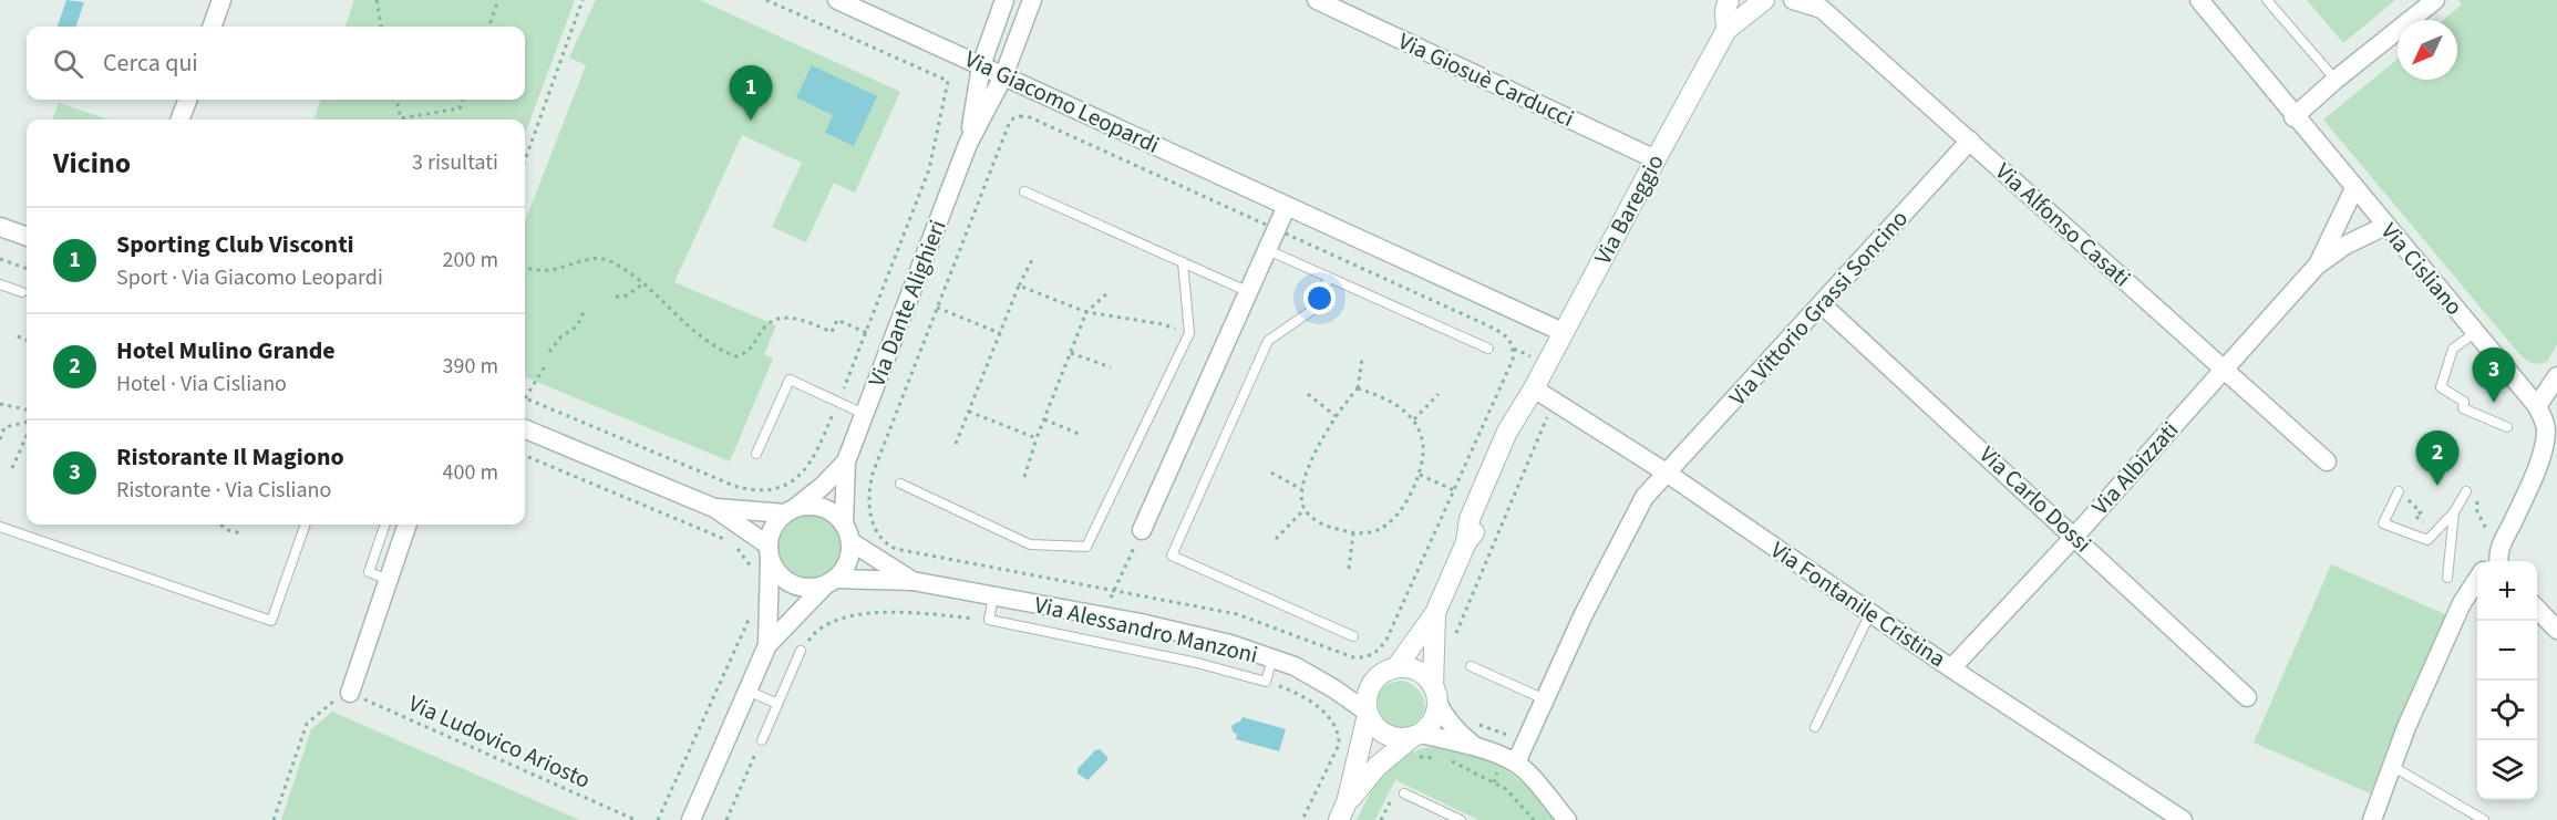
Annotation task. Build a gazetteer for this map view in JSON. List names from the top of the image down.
{
  "streets": {
    "street": [
      "Via Giosuè Carducci",
      "Via Giacomo Leopardi",
      "Via Bareggio",
      "Via Alfonso Casati",
      "Via Cisliano",
      "Via Dante Alighieri",
      "Via Vittorio Grassi Soncino",
      "Via Albizzati",
      "Via Carlo Dossi",
      "Via Fontanile Cristina",
      "Via Alessandro Manzoni"
    ],
    "path": ["Via Ludovico Ariosto"]
  },
  "crossings": [
    ["Via Giosuè Carducci", "Via Bareggio"],
    ["Via Giacomo Leopardi", "Via Bareggio"],
    ["Via Giacomo Leopardi", "Via Dante Alighieri"],
    ["Via Bareggio", "Via Fontanile Cristina"],
    ["Via Bareggio", "Via Alessandro Manzoni"],
    ["Via Alfonso Casati", "Via Vittorio Grassi Soncino"],
    ["Via Alfonso Casati", "Via Albizzati"],
    ["Via Cisliano", "Via Albizzati"],
    ["Via Dante Alighieri", "Via Alessandro Manzoni"],
    ["Via Vittorio Grassi Soncino", "Via Carlo Dossi"],
    ["Via Vittorio Grassi Soncino", "Via Fontanile Cristina"],
    ["Via Albizzati", "Via Carlo Dossi"],
    ["Via Albizzati", "Via Fontanile Cristina"]
  ],
  "north": "bottom left",
  "page": {
    "search": "Cerca qui",
    "pins": ["1", "3", "2"],
    "heading": ["Vicino", "3 risultati"],
    "list": [
      {
        "mark": "1",
        "name": "Sporting Club Visconti",
        "note": "Sport · Via Giacomo Leopardi",
        "value": "200 m"
      },
      {
        "mark": "2",
        "name": "Hotel Mulino Grande",
        "note": "Hotel · Via Cisliano",
        "value": "390 m"
      },
      {
        "mark": "3",
        "name": "Ristorante Il Magiono",
        "note": "Ristorante · Via Cisliano",
        "value": "400 m"
      }
    ],
    "map_buttons": ["+", "−"]
  }
}
